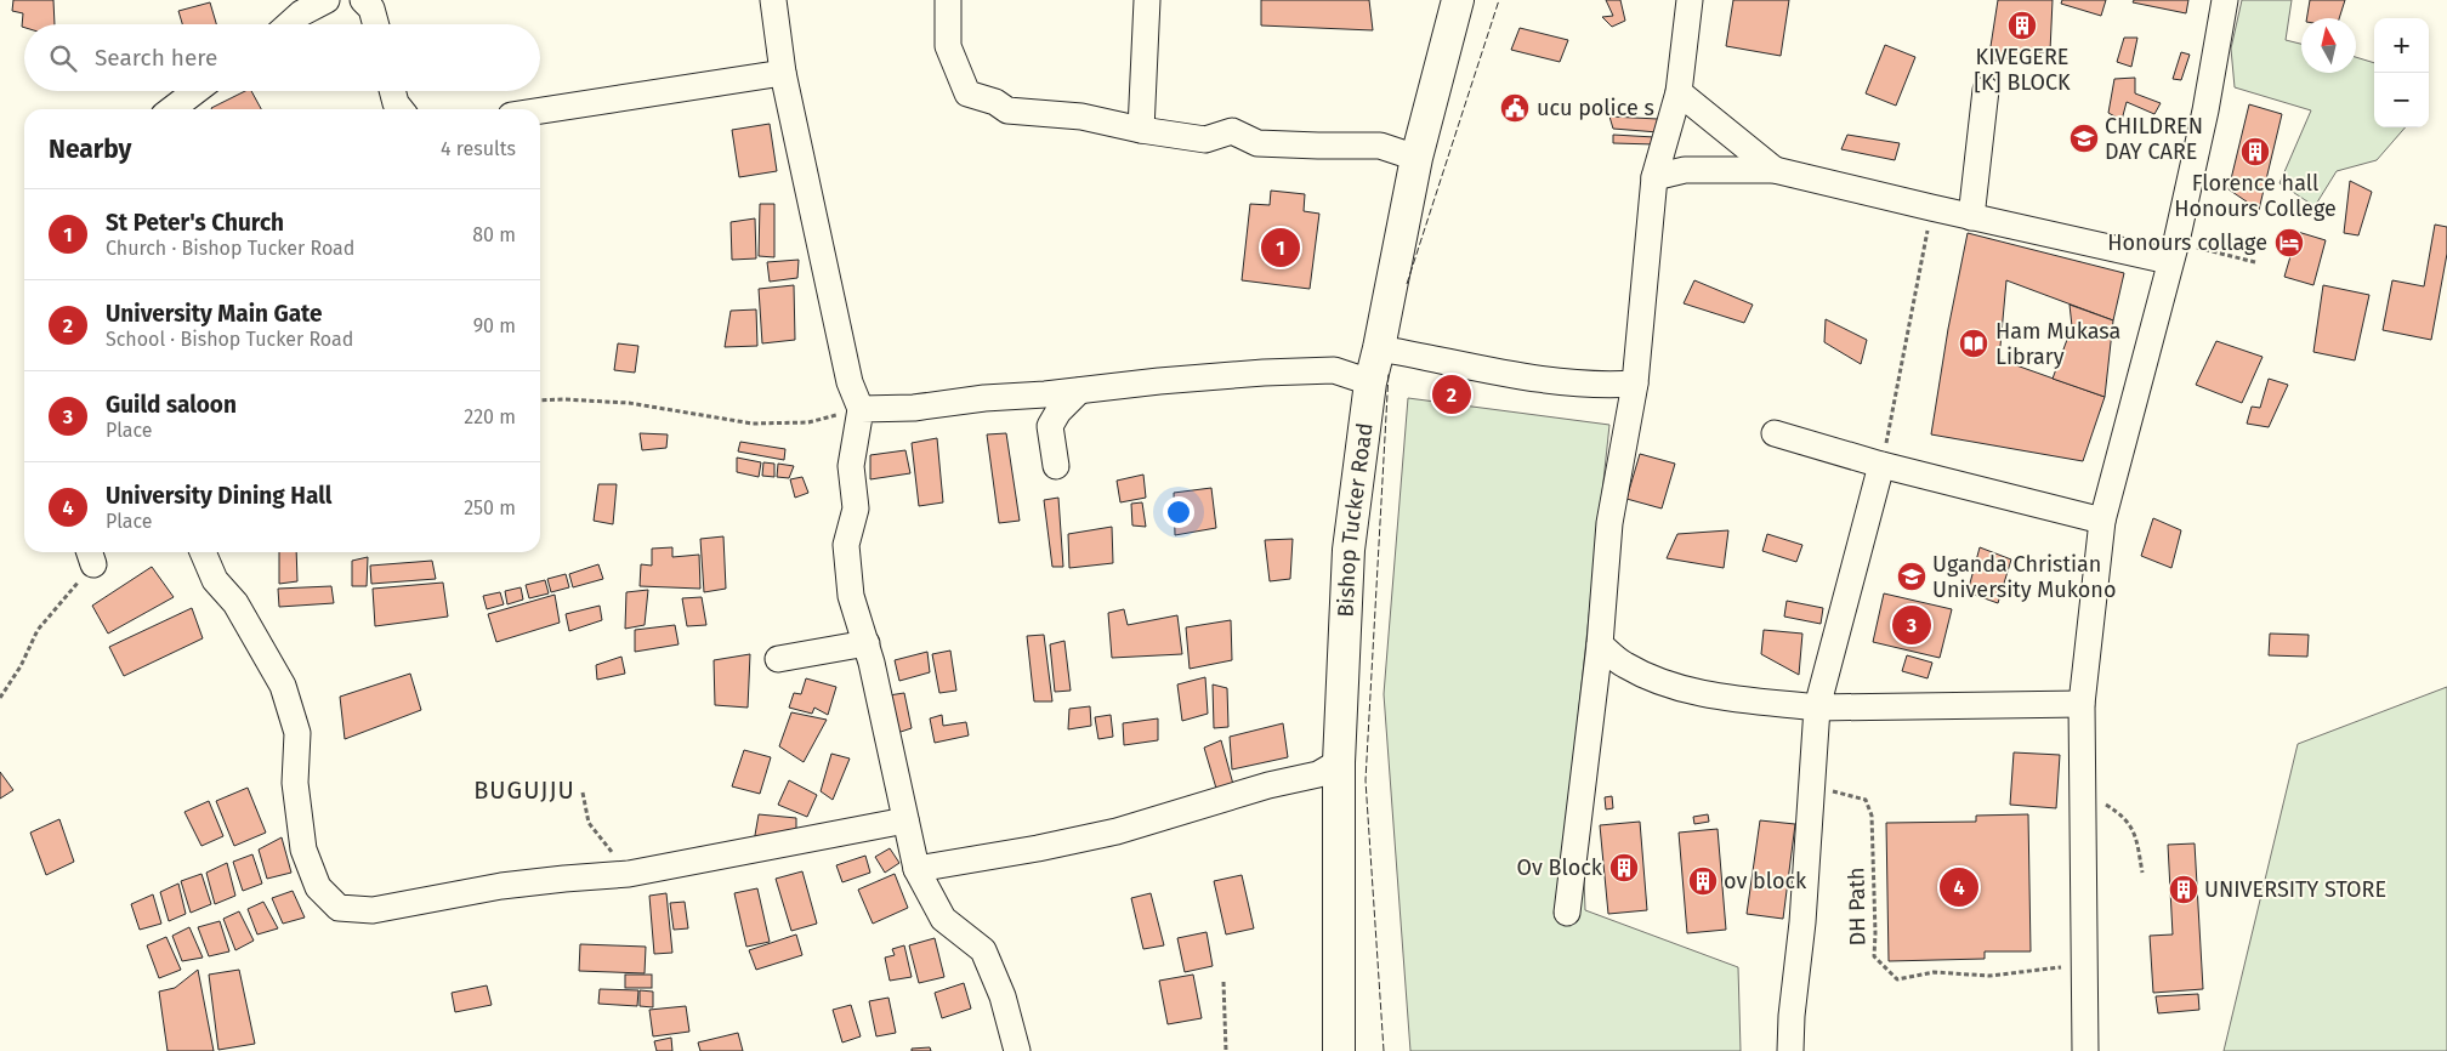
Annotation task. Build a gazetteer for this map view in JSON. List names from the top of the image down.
{
  "streets": {
    "main road": ["Bishop Tucker Road"],
    "path": ["DH Path"]
  },
  "districts": ["BUGUJJU"],
  "places": {
    "building": [
      "KIVEGERE [K] BLOCK",
      "Florence hall Honours College",
      "Ov Block",
      "ov block",
      "UNIVERSITY STORE"
    ],
    "public building": ["ucu police s"],
    "school or university": ["CHILDREN DAY CARE", "Uganda Christian University Mukono"],
    "hotel": ["Honours collage"],
    "library": ["Ham Mukasa Library"]
  },
  "north": "top",
  "page": {
    "map_buttons": ["+", "−"],
    "search": "Search here",
    "heading": ["Nearby", "4 results"],
    "list": [
      {
        "mark": "1",
        "name": "St Peter's Church",
        "note": "Church · Bishop Tucker Road",
        "value": "80 m"
      },
      {
        "mark": "2",
        "name": "University Main Gate",
        "note": "School · Bishop Tucker Road",
        "value": "90 m"
      },
      {
        "mark": "3",
        "name": "Guild saloon",
        "note": "Place",
        "value": "220 m"
      },
      {
        "mark": "4",
        "name": "University Dining Hall",
        "note": "Place",
        "value": "250 m"
      }
    ],
    "pins": [
      "1",
      "2",
      "3",
      "4"
    ]
  }
}
